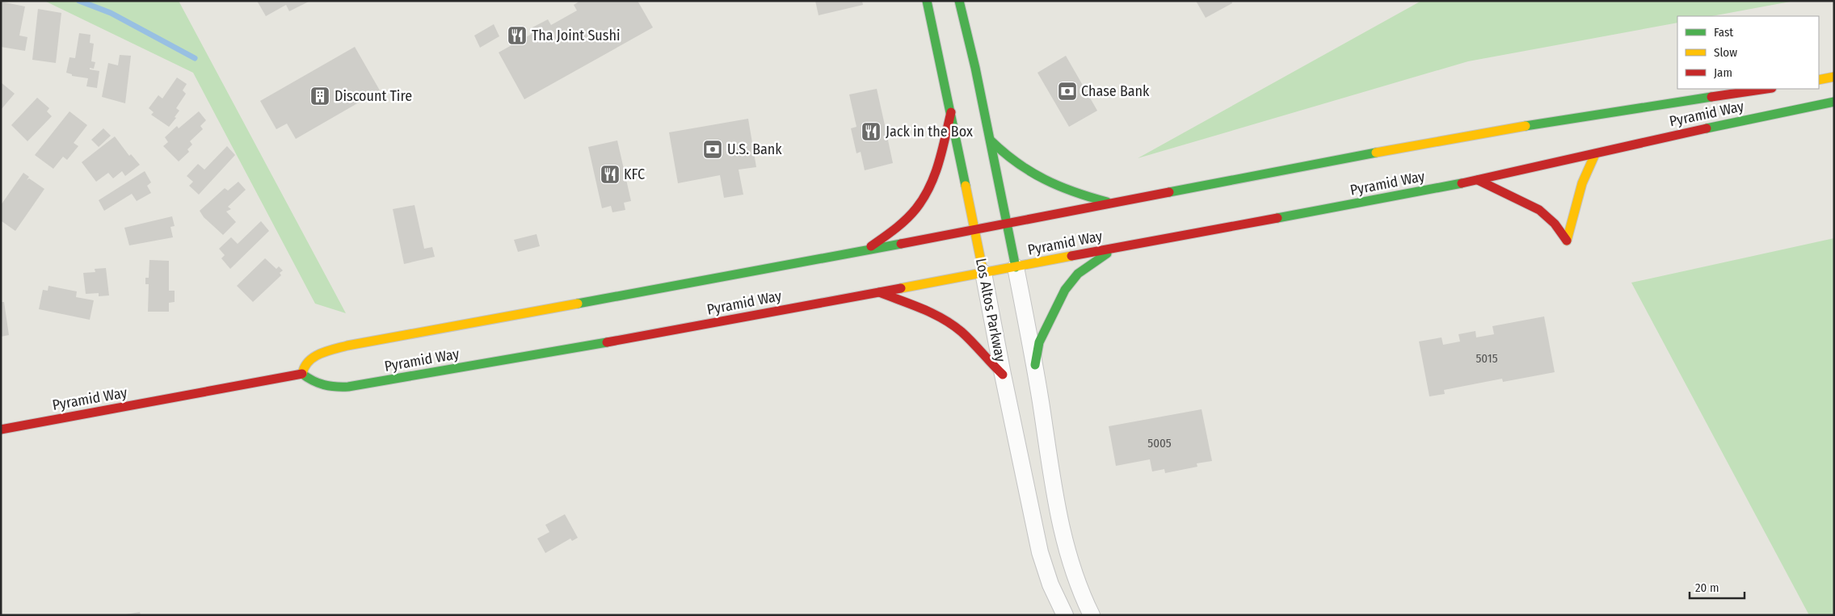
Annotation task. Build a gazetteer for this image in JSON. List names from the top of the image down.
{
  "streets": {
    "main road": ["Pyramid Way", "Los Altos Parkway"]
  },
  "crossings": [
    ["Pyramid Way", "Los Altos Parkway"]
  ],
  "places": {
    "restaurant": ["Tha Joint Sushi", "Jack in the Box", "KFC"],
    "bank": ["Chase Bank", "U.S. Bank"],
    "building": ["Discount Tire"]
  },
  "house_numbers": ["5015", "5005"],
  "legend": ["Fast", "Slow", "Jam"],
  "scale_bar": "20 m"
}
